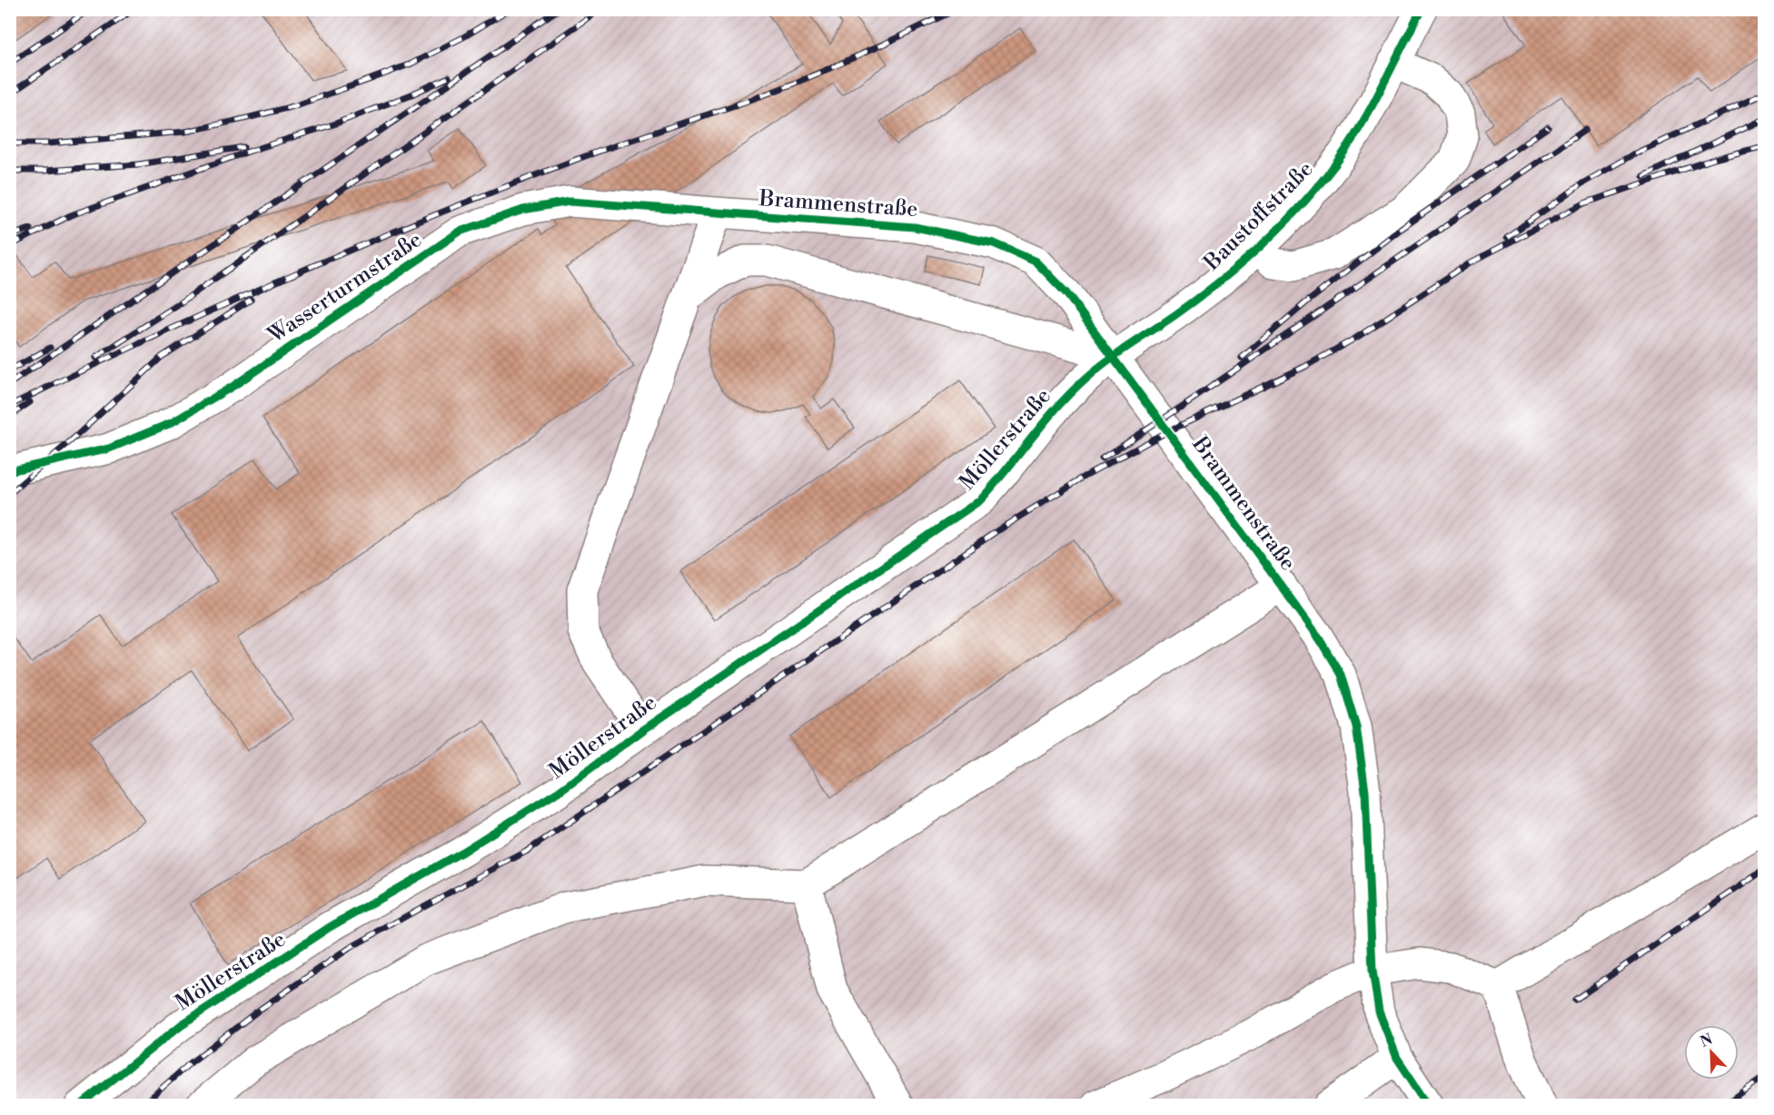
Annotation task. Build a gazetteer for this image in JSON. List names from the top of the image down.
{
  "streets": {
    "street": [
      "Brammenstraße",
      "Baustoffstraße",
      "Wasserturmstraße",
      "Möllerstraße"
    ]
  },
  "crossings": [
    ["Brammenstraße", "Baustoffstraße"],
    ["Brammenstraße", "Wasserturmstraße"],
    ["Brammenstraße", "Möllerstraße"],
    ["Baustoffstraße", "Möllerstraße"],
    ["Wasserturmstraße", "Möllerstraße"]
  ],
  "north": "top left"
}
